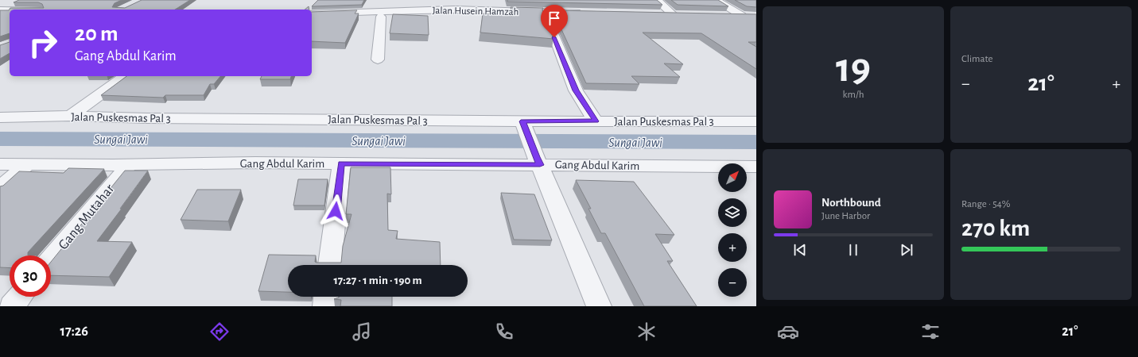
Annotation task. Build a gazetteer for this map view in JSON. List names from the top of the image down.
{
  "streets": {
    "street": [
      "Jalan Husein Hamzah",
      "Jalan Puskesmas Pal 3",
      "Gang Abdul Karim",
      "Gang Mutahar"
    ]
  },
  "crossings": [
    ["Gang Abdul Karim", "Gang Mutahar"]
  ],
  "water": ["Sungai Jawi"],
  "north": "top right",
  "page": {
    "tile": [
      ["19", "km/h"],
      "Climate",
      ["Range · 54%", "270 km"]
    ],
    "turn": ["20 m", "Gang Abdul Karim"],
    "heat": ["−", "21°", "+"],
    "map_buttons": ["+", "−"],
    "song": ["Northbound", "June Harbor"],
    "limit": "30",
    "trip": "17:27 · 1 min · 190 m",
    "tabs": ["17:26", "21°"]
  }
}
